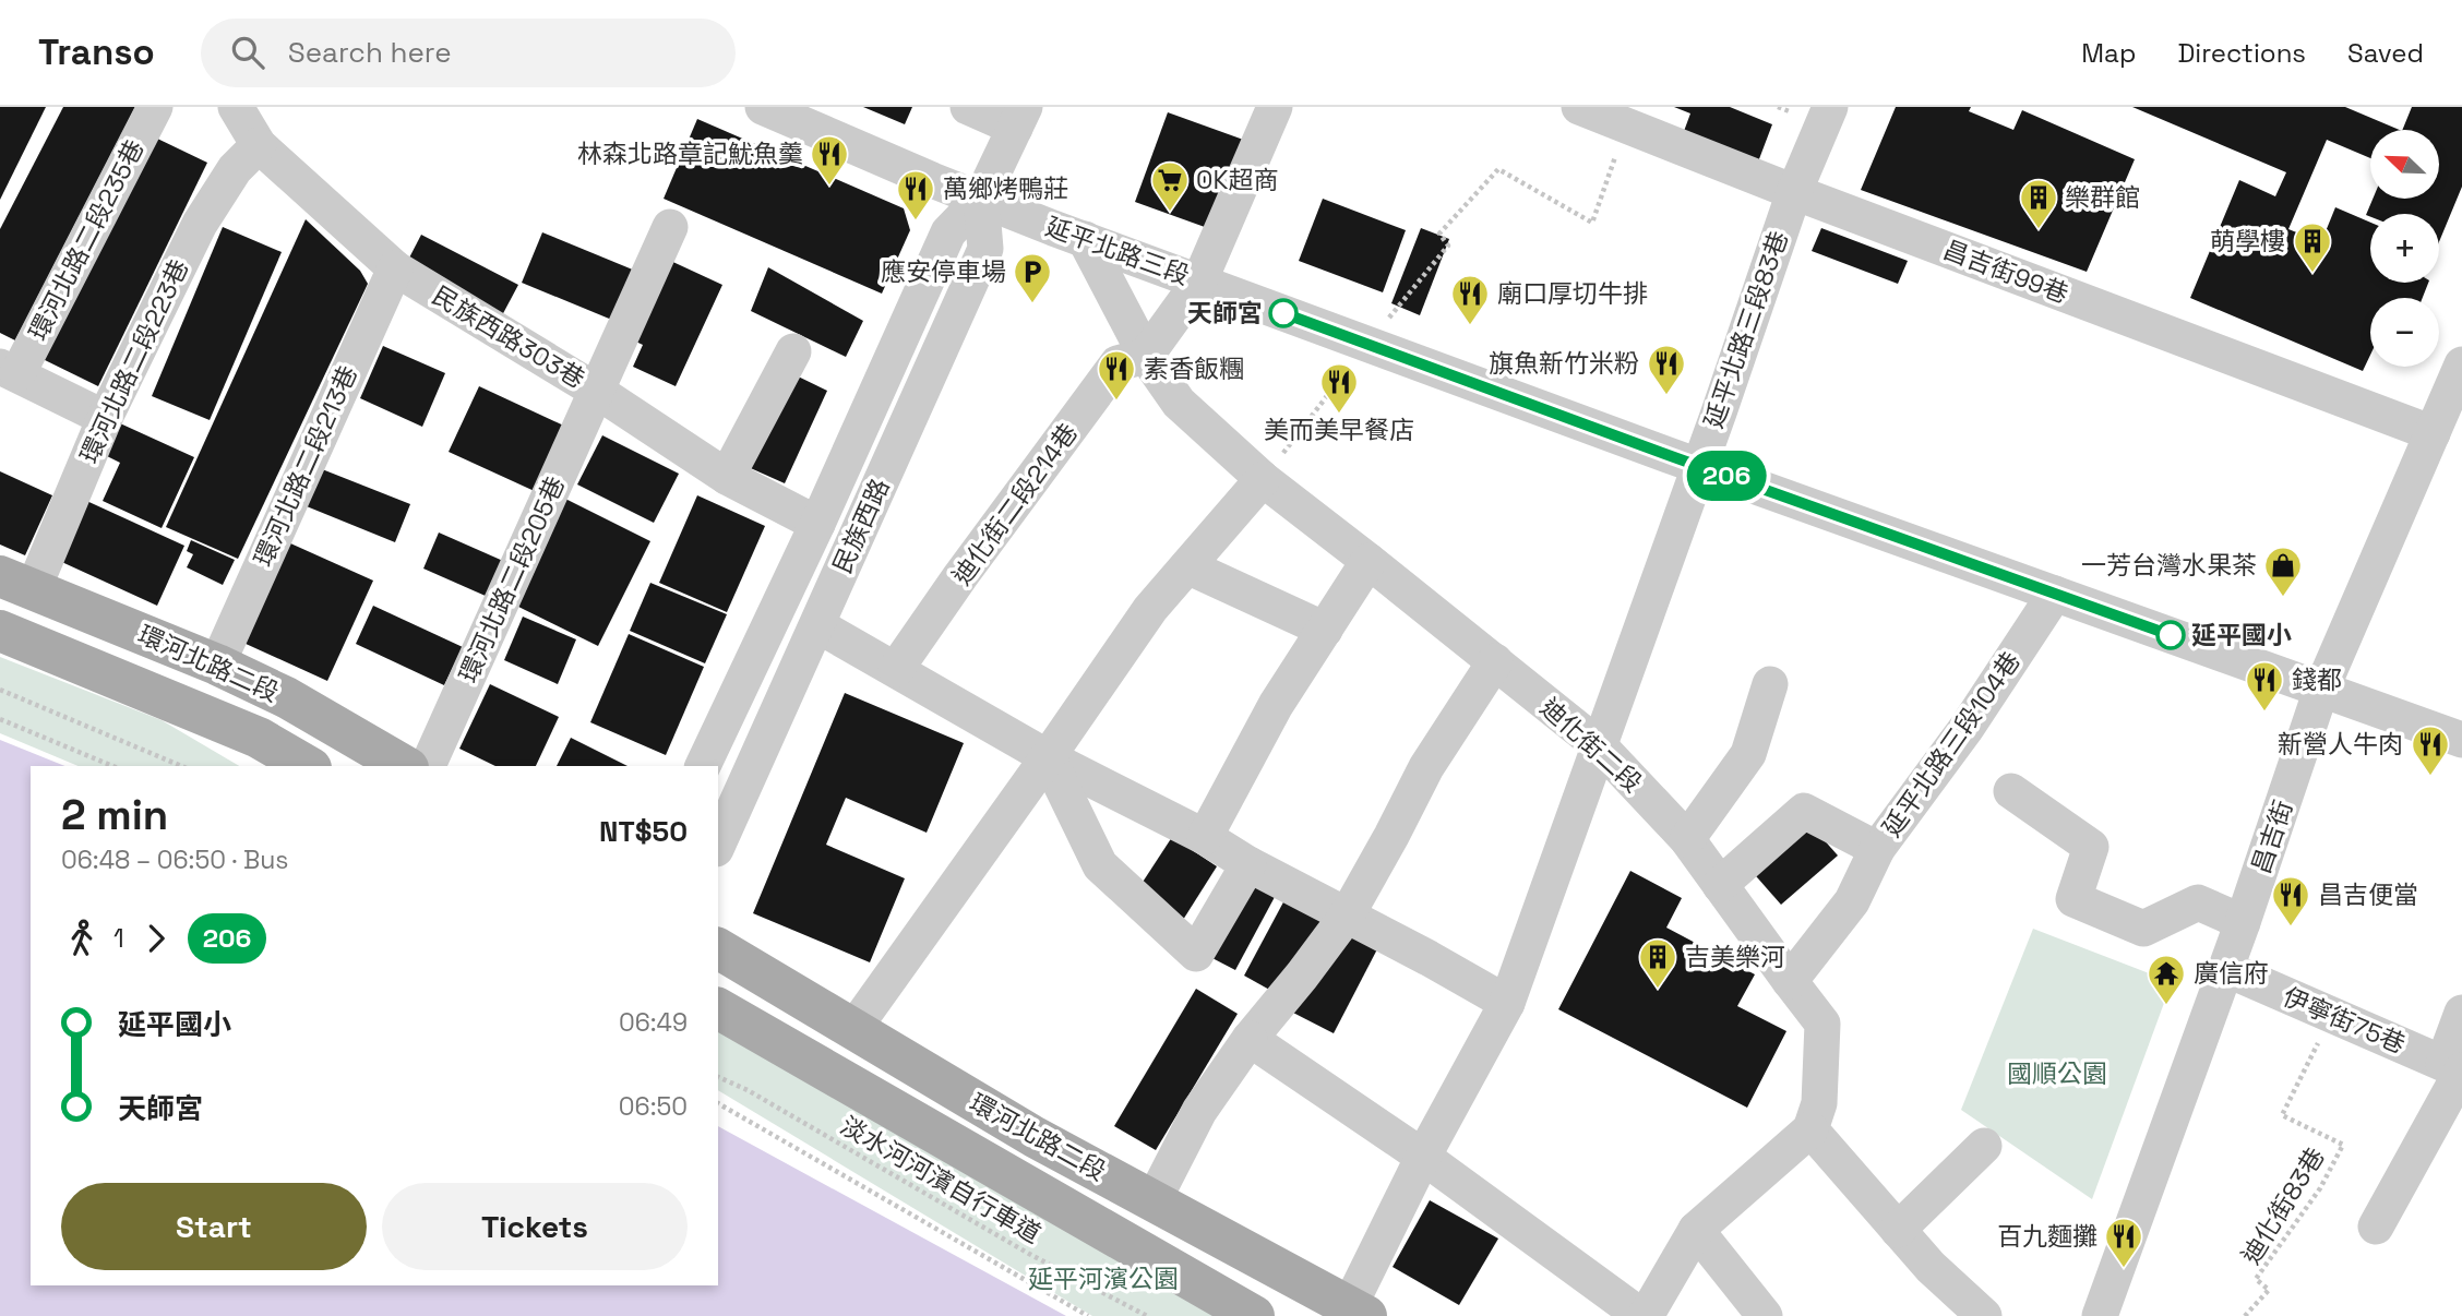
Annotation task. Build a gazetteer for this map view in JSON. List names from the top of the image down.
{
  "streets": {
    "main road": ["環河北路二段"],
    "street": [
      "環河北路二段235巷",
      "延平北路三段",
      "昌吉街99巷",
      "延平北路三段83巷",
      "民族西路303巷",
      "環河北路二段223巷",
      "環河北路二段213巷",
      "迪化街二段214巷",
      "民族西路",
      "環河北路二段205巷",
      "延平北路三段104巷",
      "迪化街二段",
      "昌吉街",
      "伊寧街75巷"
    ],
    "path": ["淡水河河濱自行車道", "迪化街83巷"]
  },
  "crossings": [
    ["延平北路三段", "延平北路三段83巷"],
    ["延平北路三段", "民族西路"],
    ["延平北路三段", "延平北路三段104巷"],
    ["延平北路三段", "迪化街二段"],
    ["延平北路三段", "昌吉街"],
    ["昌吉街99巷", "延平北路三段83巷"],
    ["昌吉街99巷", "昌吉街"],
    ["延平北路三段83巷", "環河北路二段"],
    ["延平北路三段83巷", "迪化街二段"],
    ["民族西路303巷", "環河北路二段223巷"],
    ["民族西路303巷", "環河北路二段213巷"],
    ["民族西路303巷", "民族西路"],
    ["民族西路303巷", "環河北路二段205巷"],
    ["環河北路二段223巷", "環河北路二段"],
    ["環河北路二段213巷", "環河北路二段"],
    ["迪化街二段214巷", "迪化街二段"],
    ["延平北路三段104巷", "迪化街二段"],
    ["昌吉街", "伊寧街75巷"],
    ["伊寧街75巷", "迪化街83巷"]
  ],
  "parks": ["國順公園", "延平河濱公園"],
  "places": {
    "restaurant": [
      "林森北路章記魷魚羹",
      "萬鄉烤鴨莊",
      "廟口厚切牛排",
      "旗魚新竹米粉",
      "素香飯糰",
      "美而美早餐店",
      "錢都",
      "新營人牛肉",
      "昌吉便當",
      "百九麵攤"
    ],
    "supermarket": ["OK超商"],
    "building": ["樂群館", "萌學樓", "吉美樂河"],
    "parking": ["應安停車場"],
    "other": ["天師宮", "延平國小"],
    "shop": ["一芳台灣水果茶"],
    "temple": ["廣信府"]
  },
  "lines": ["bus line 206"],
  "north": "top left",
  "page": {
    "header": "Transo",
    "search": "Search here",
    "nav": ["Map", "Directions", "Saved"],
    "on_map": "206",
    "map_buttons": ["+", "−"],
    "heading": ["2 min", "06:48 – 06:50 · Bus", "NT$50"],
    "legs": ["1", "206"],
    "list": [
      {
        "name": "延平國小",
        "value": "06:49"
      },
      {
        "name": "天師宮",
        "value": "06:50"
      }
    ],
    "buttons": ["Start", "Tickets"]
  }
}
